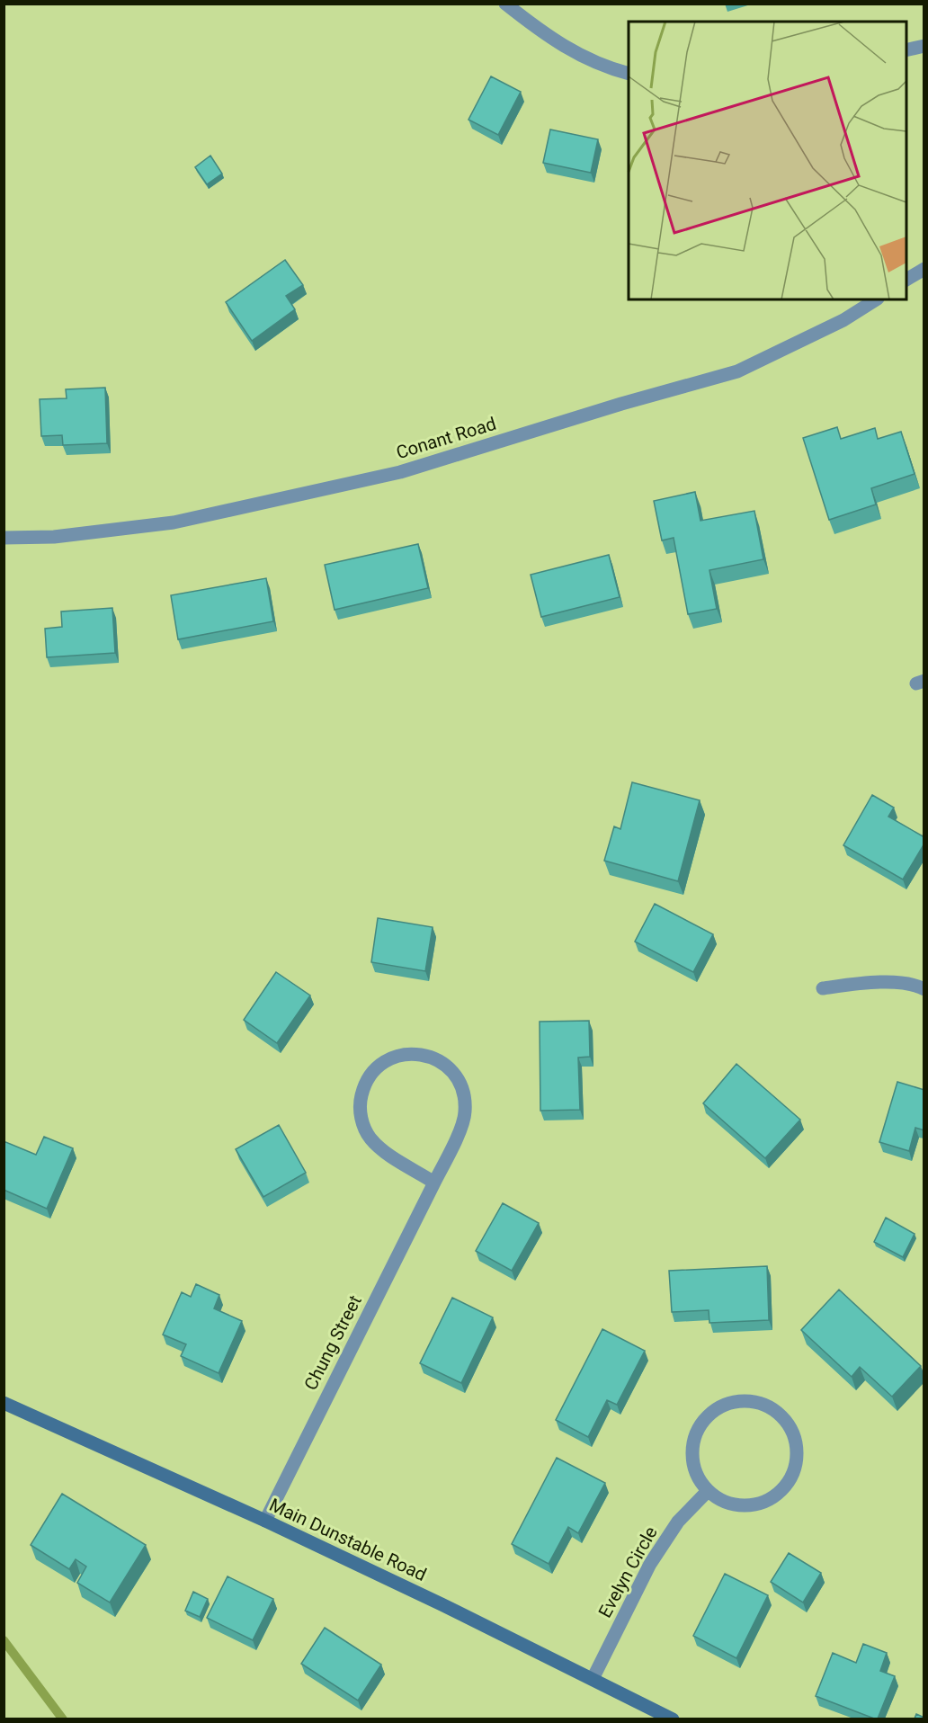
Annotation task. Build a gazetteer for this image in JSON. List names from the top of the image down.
{
  "streets": {
    "main road": ["Main Dunstable Road"],
    "street": ["Conant Road", "Chung Street", "Evelyn Circle"]
  },
  "crossings": [
    ["Chung Street", "Main Dunstable Road"],
    ["Main Dunstable Road", "Evelyn Circle"]
  ]
}
